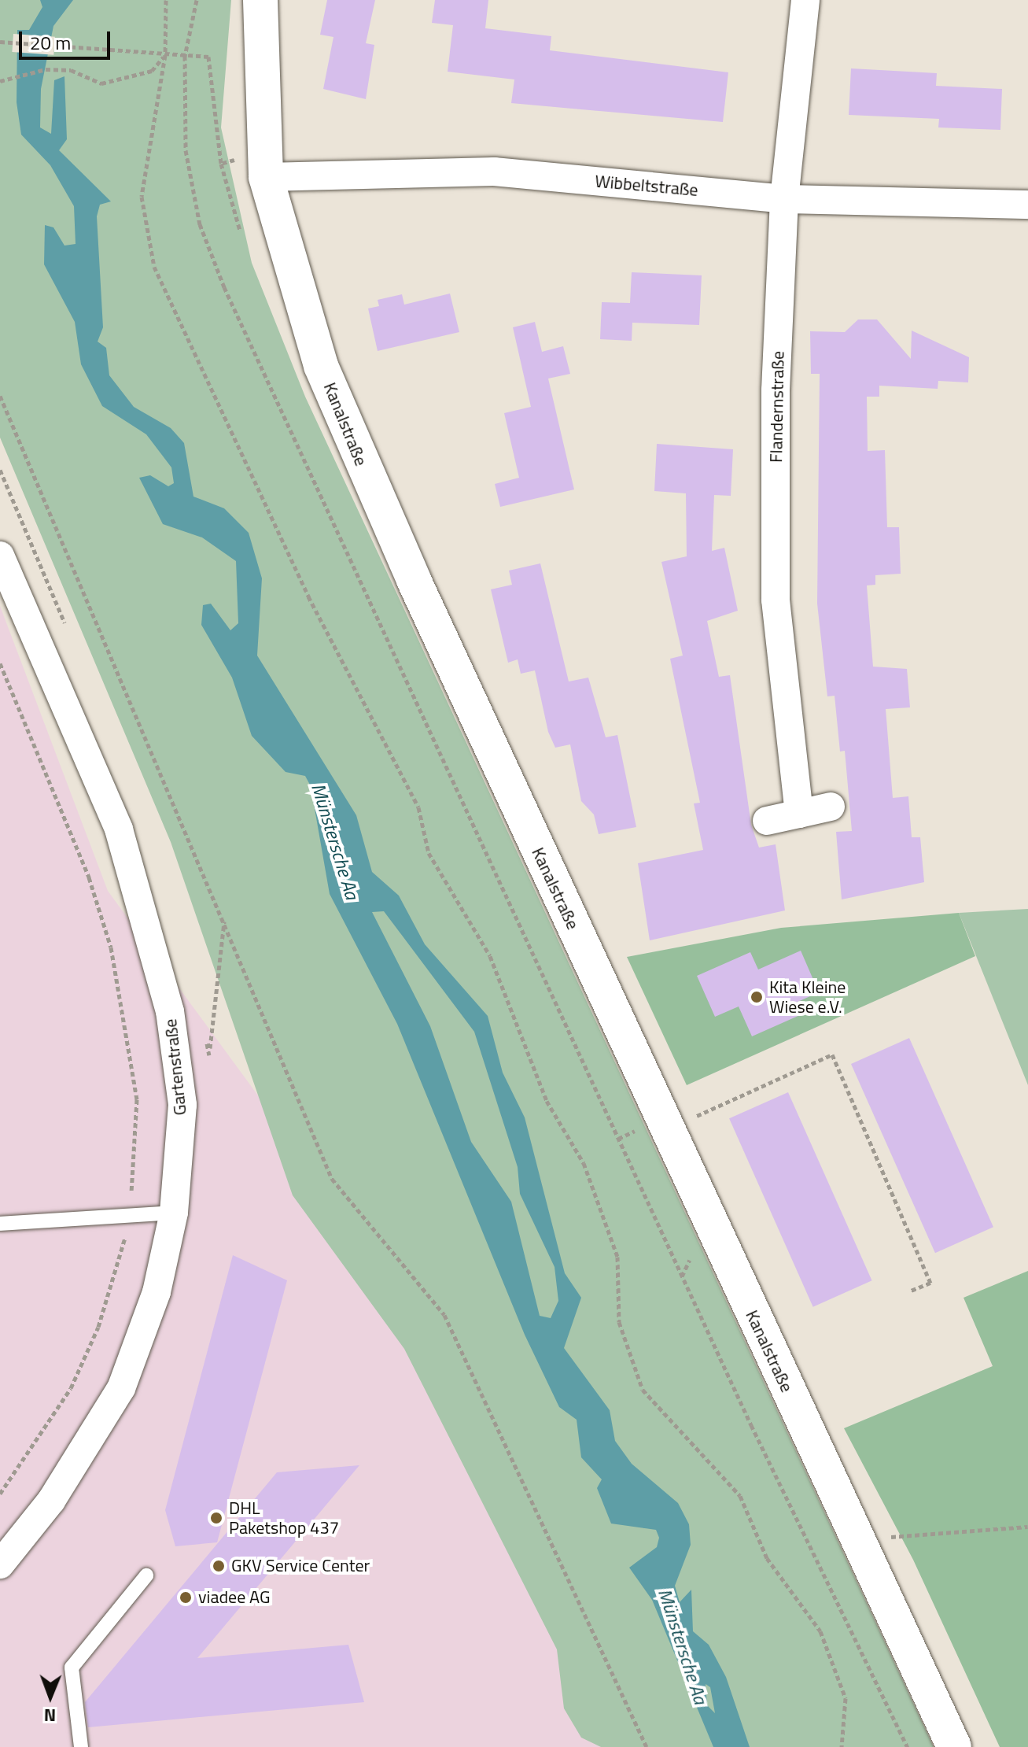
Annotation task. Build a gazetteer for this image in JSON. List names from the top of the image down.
{
  "streets": {
    "main road": ["Kanalstraße"],
    "street": ["Wibbeltstraße", "Flandernstraße", "Gartenstraße"]
  },
  "crossings": [
    ["Wibbeltstraße", "Flandernstraße"],
    ["Wibbeltstraße", "Kanalstraße"]
  ],
  "water": ["Münstersche Aa"],
  "places": [
    "Kita Kleine Wiese e.V.",
    "DHL Paketshop 437",
    "GKV Service Center",
    "viadee AG"
  ],
  "scale_bar": "20 m",
  "north": "bottom"
}
